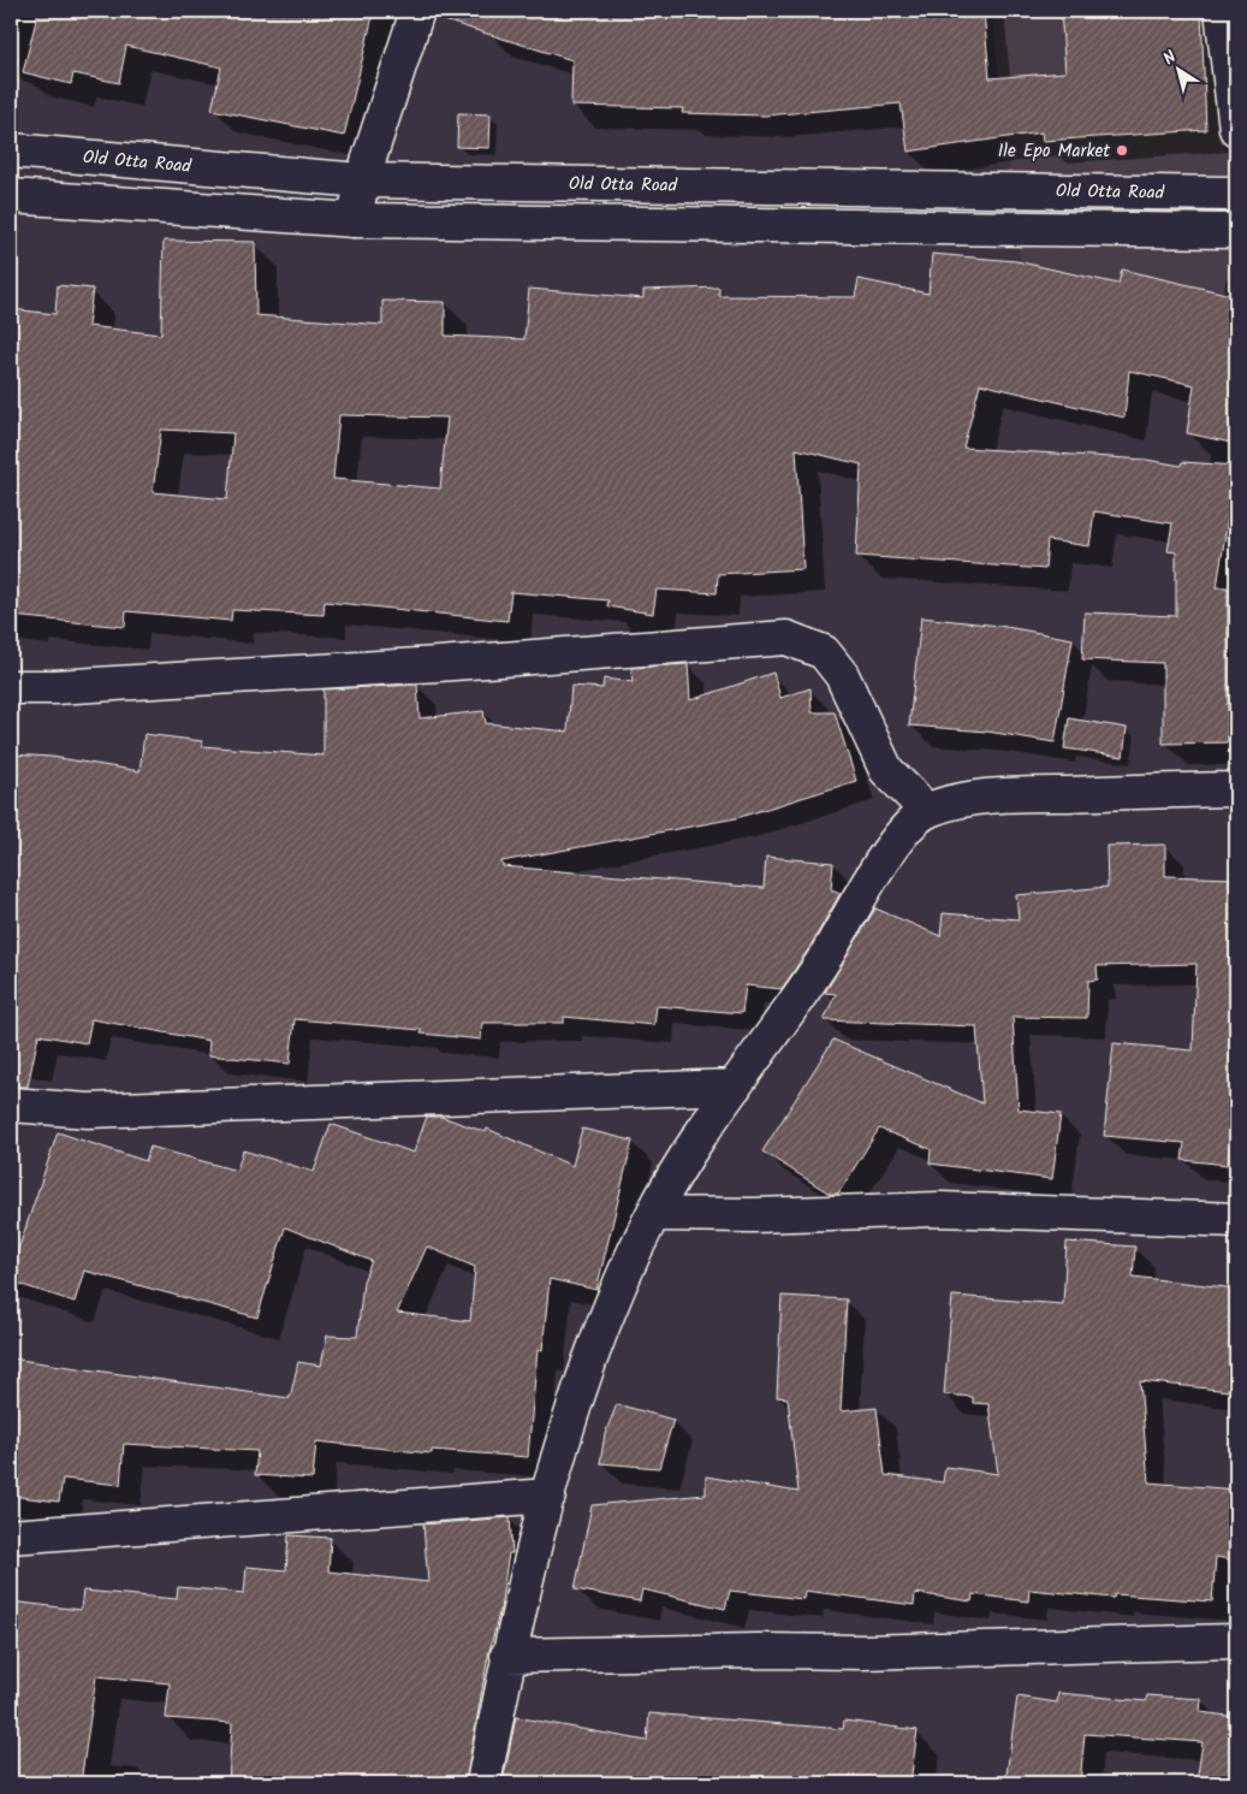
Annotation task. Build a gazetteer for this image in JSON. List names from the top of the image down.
{
  "streets": {
    "street": ["Old Otta Road"]
  },
  "places": ["Ile Epo Market"],
  "north": "top left"
}
